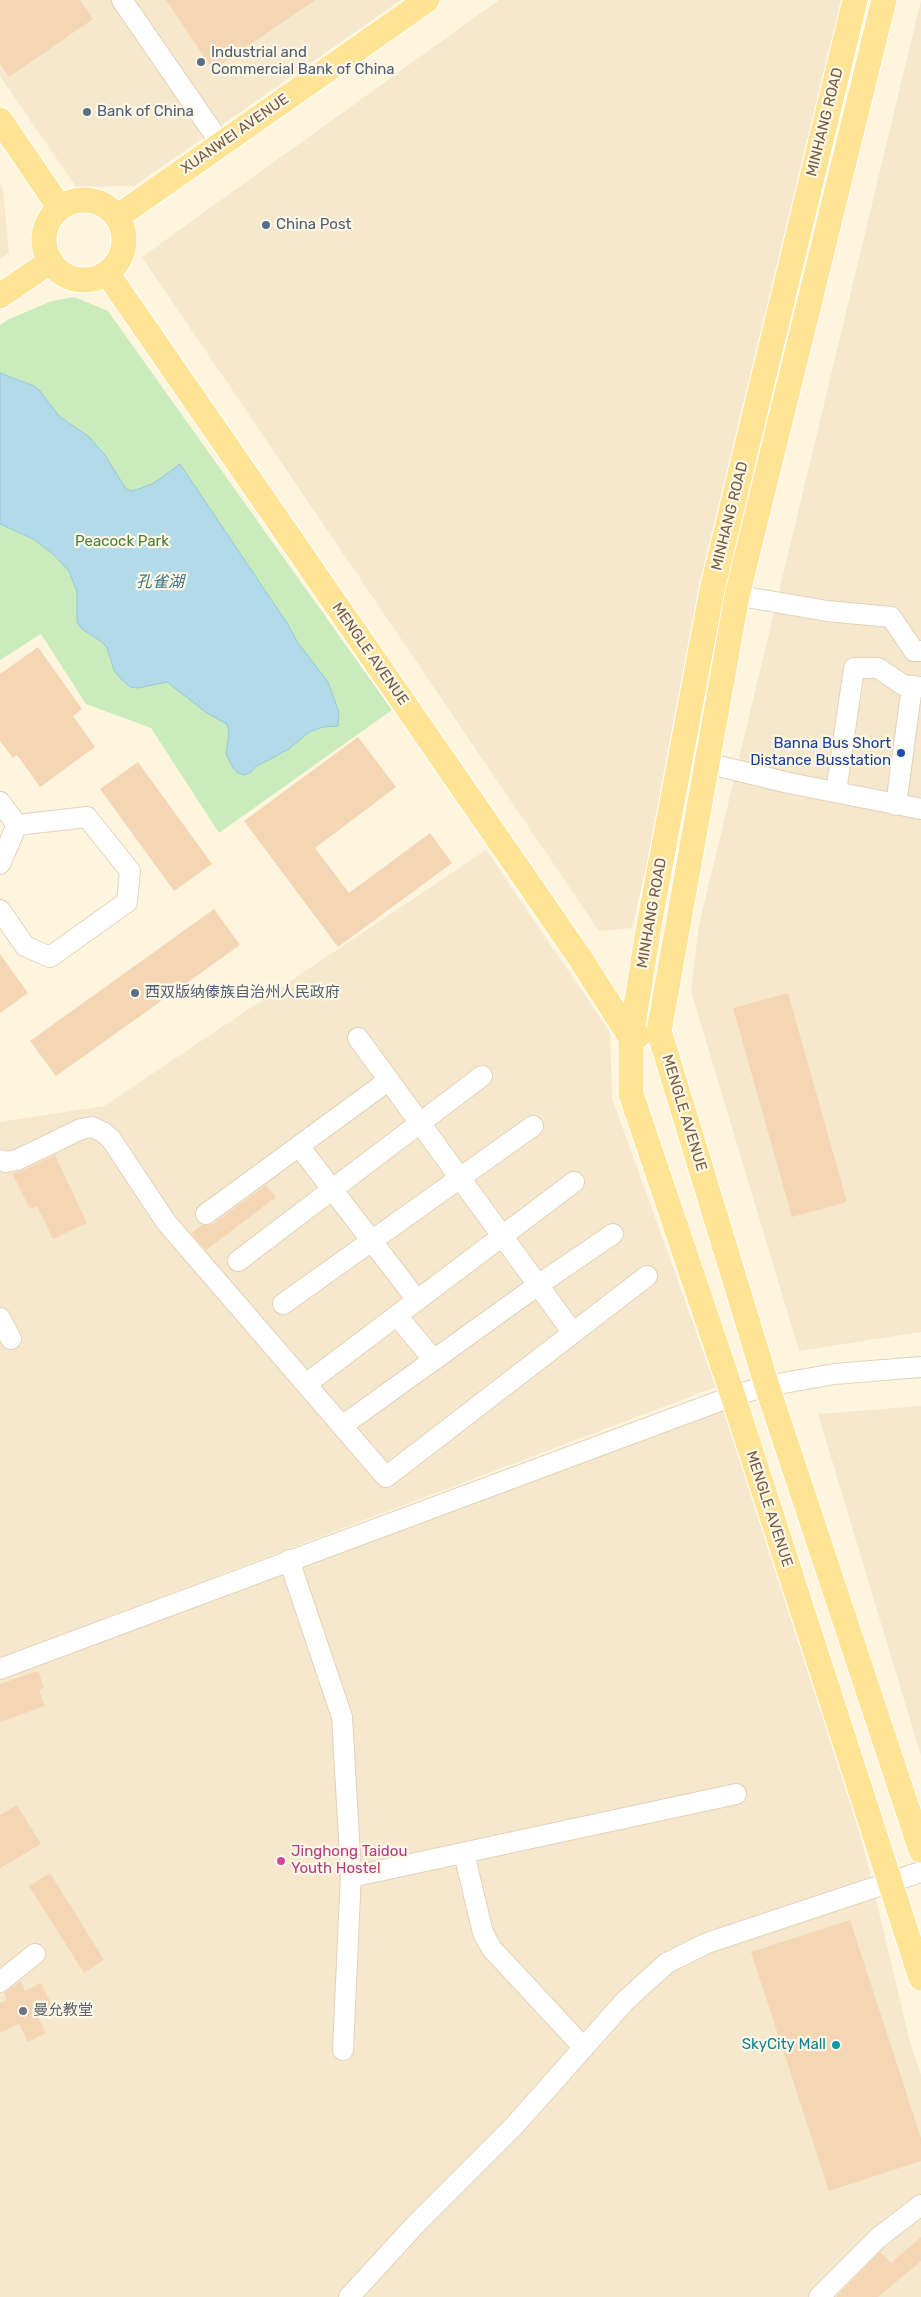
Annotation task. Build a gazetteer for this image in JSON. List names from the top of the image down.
{
  "streets": {
    "main road": ["MINHANG ROAD", "XUANWEI AVENUE", "MENGLE AVENUE"]
  },
  "crossings": [
    ["MINHANG ROAD", "MENGLE AVENUE"],
    ["XUANWEI AVENUE", "MENGLE AVENUE"]
  ],
  "water": ["孔雀湖"],
  "parks": ["Peacock Park"],
  "places": [
    "Industrial and Commercial Bank of China",
    "Bank of China",
    "China Post",
    "Banna Bus Short Distance Busstation",
    "西双版纳傣族自治州人民政府",
    "Jinghong Taidou Youth Hostel",
    "曼允教堂",
    "SkyCity Mall"
  ]
}
